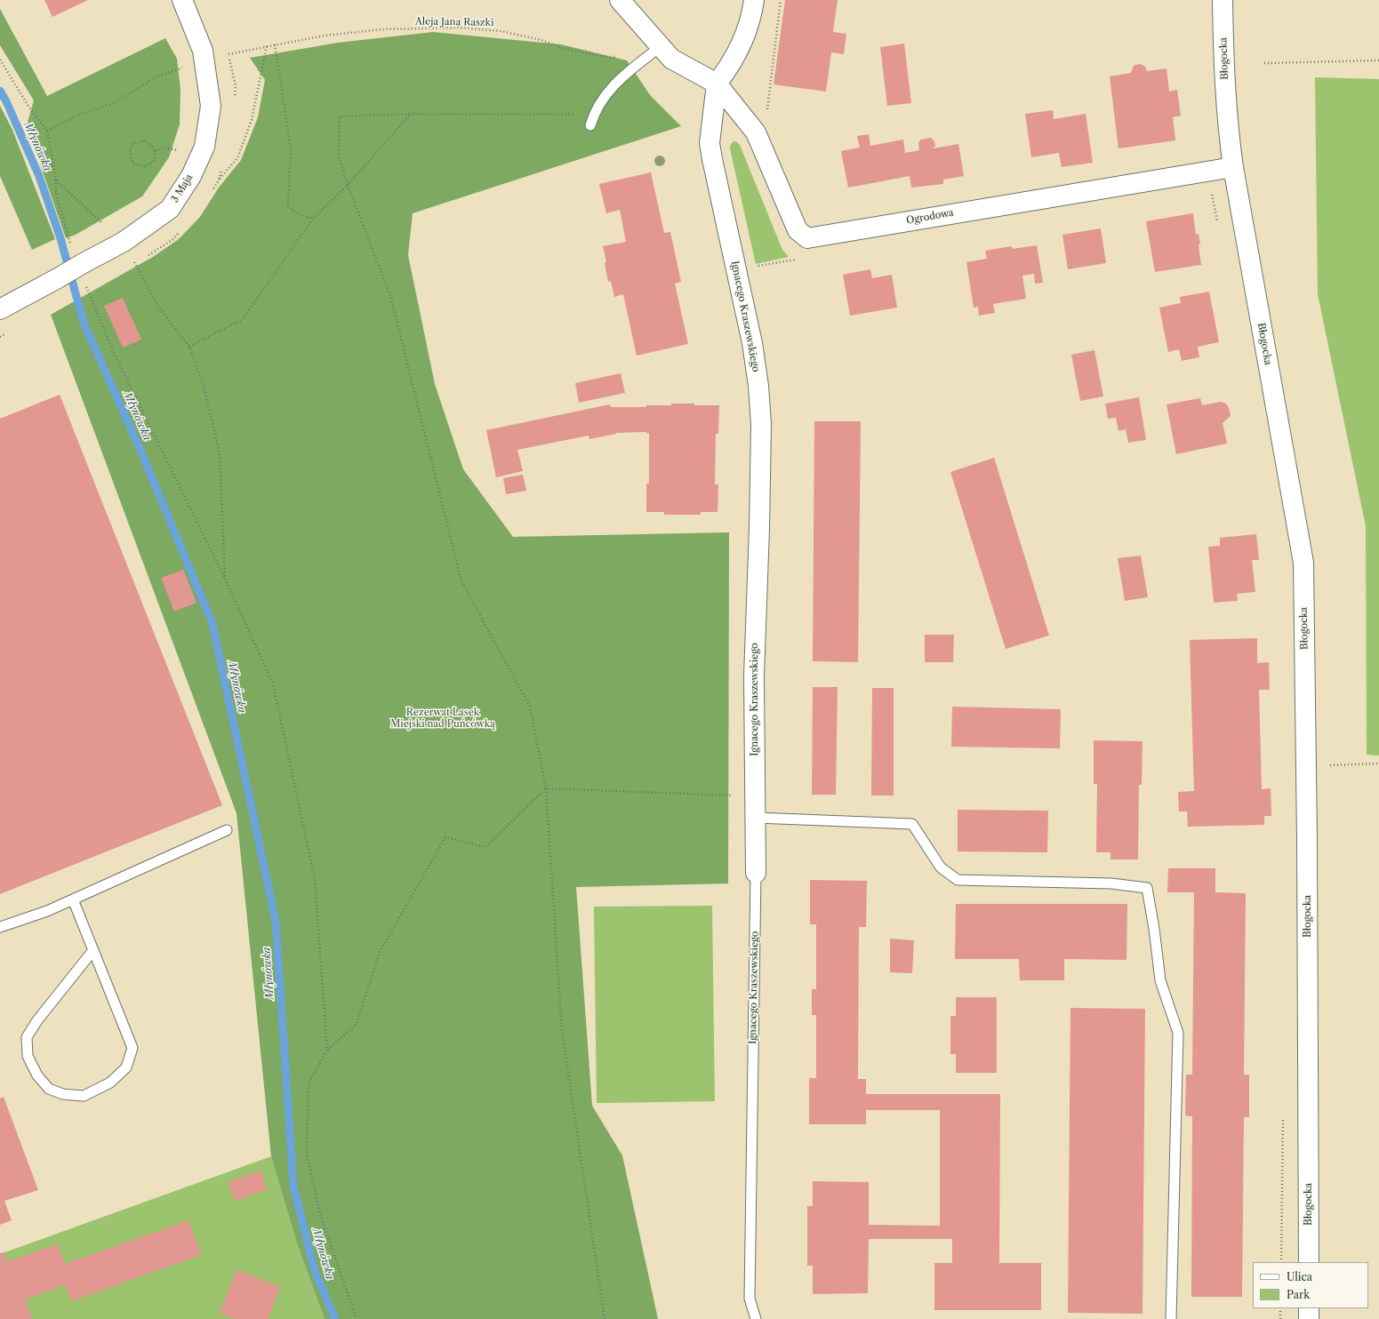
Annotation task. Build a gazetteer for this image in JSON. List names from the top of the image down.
{
  "streets": {
    "street": [
      "Błogocka",
      "3 Maja",
      "Ogrodowa",
      "Ignacego Kraszewskiego"
    ],
    "path": ["Aleja Jana Raszki"]
  },
  "crossings": [
    ["Błogocka", "Ogrodowa"],
    ["Ogrodowa", "Ignacego Kraszewskiego"]
  ],
  "water": ["Młynówka"],
  "parks": ["Rezerwat Lasek Miejski nad Puńcówką"],
  "legend": ["Ulica", "Park"]
}
